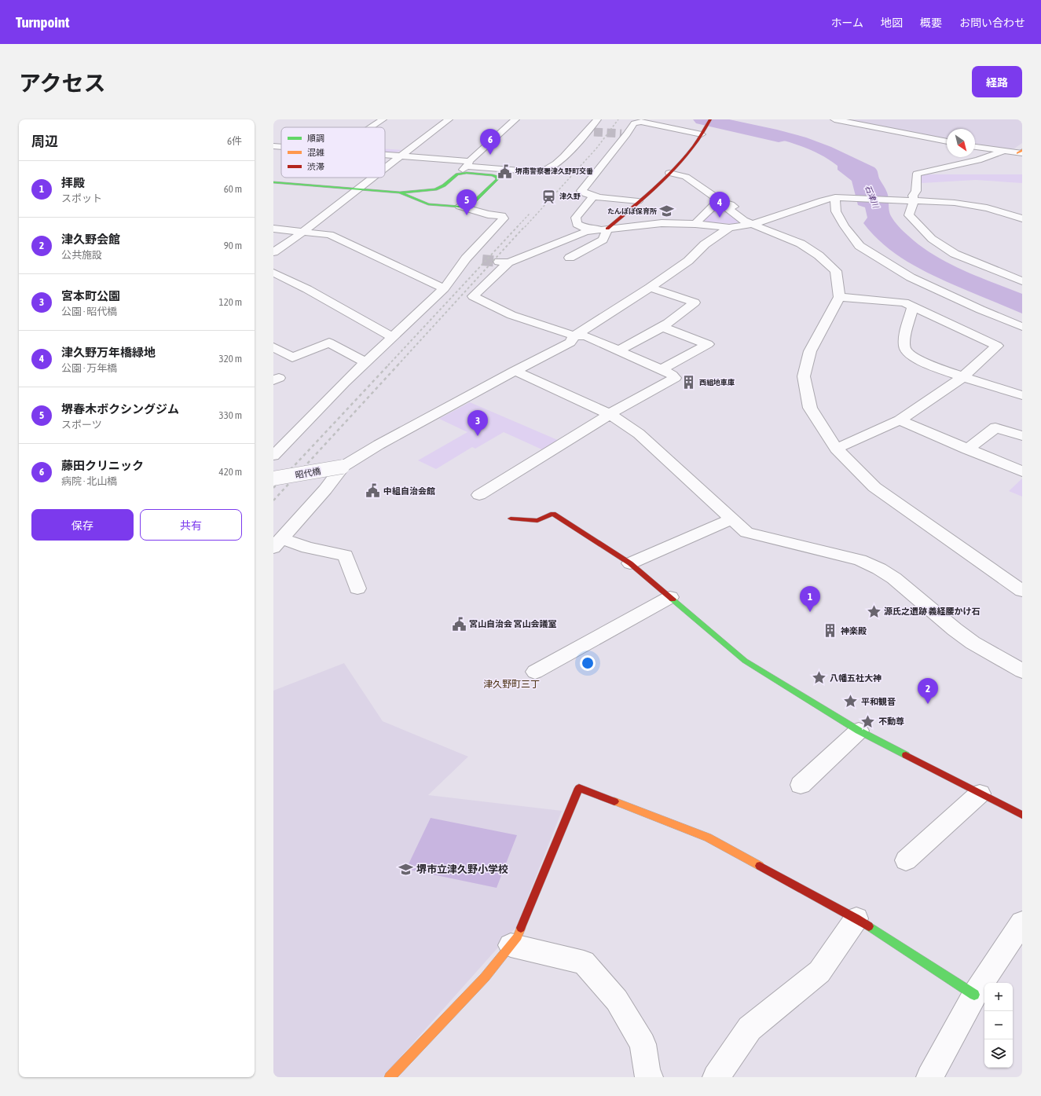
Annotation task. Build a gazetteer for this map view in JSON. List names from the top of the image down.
{
  "streets": {
    "street": ["昭代橋"]
  },
  "districts": ["津久野町三丁"],
  "water": ["石津川"],
  "places": {
    "public building": ["堺南警察署津久野町交番", "中組自治会館", "宮山自治会 宮山会議室"],
    "station": ["津久野"],
    "school or university": ["たんぽぽ保育所", "堺市立津久野小学校"],
    "building": ["西組地車庫", "神楽殿"],
    "place": [
      "源氏之遺跡 義経腰かけ石",
      "八幡五社大神",
      "平和観音",
      "不動尊"
    ]
  },
  "legend": ["順調", "混雑", "渋滞"],
  "north": "bottom right",
  "page": {
    "header": "Turnpoint",
    "nav": [
      "ホーム",
      "地図",
      "概要",
      "お問い合わせ"
    ],
    "title": "アクセス",
    "buttons": [
      "経路",
      ["保存", "共有"]
    ],
    "heading": ["周辺", "6件"],
    "pins": [
      "6",
      "5",
      "4",
      "3",
      "1",
      "2"
    ],
    "list": [
      {
        "mark": "1",
        "name": "拝殿",
        "note": "スポット",
        "value": "60 m"
      },
      {
        "mark": "2",
        "name": "津久野会館",
        "note": "公共施設",
        "value": "90 m"
      },
      {
        "mark": "3",
        "name": "宮本町公園",
        "note": "公園 · 昭代橋",
        "value": "120 m"
      },
      {
        "mark": "4",
        "name": "津久野万年橋緑地",
        "note": "公園 · 万年橋",
        "value": "320 m"
      },
      {
        "mark": "5",
        "name": "堺春木ボクシングジム",
        "note": "スポーツ",
        "value": "330 m"
      },
      {
        "mark": "6",
        "name": "藤田クリニック",
        "note": "病院 · 北山橋",
        "value": "420 m"
      }
    ],
    "map_buttons": ["+", "−"]
  }
}
